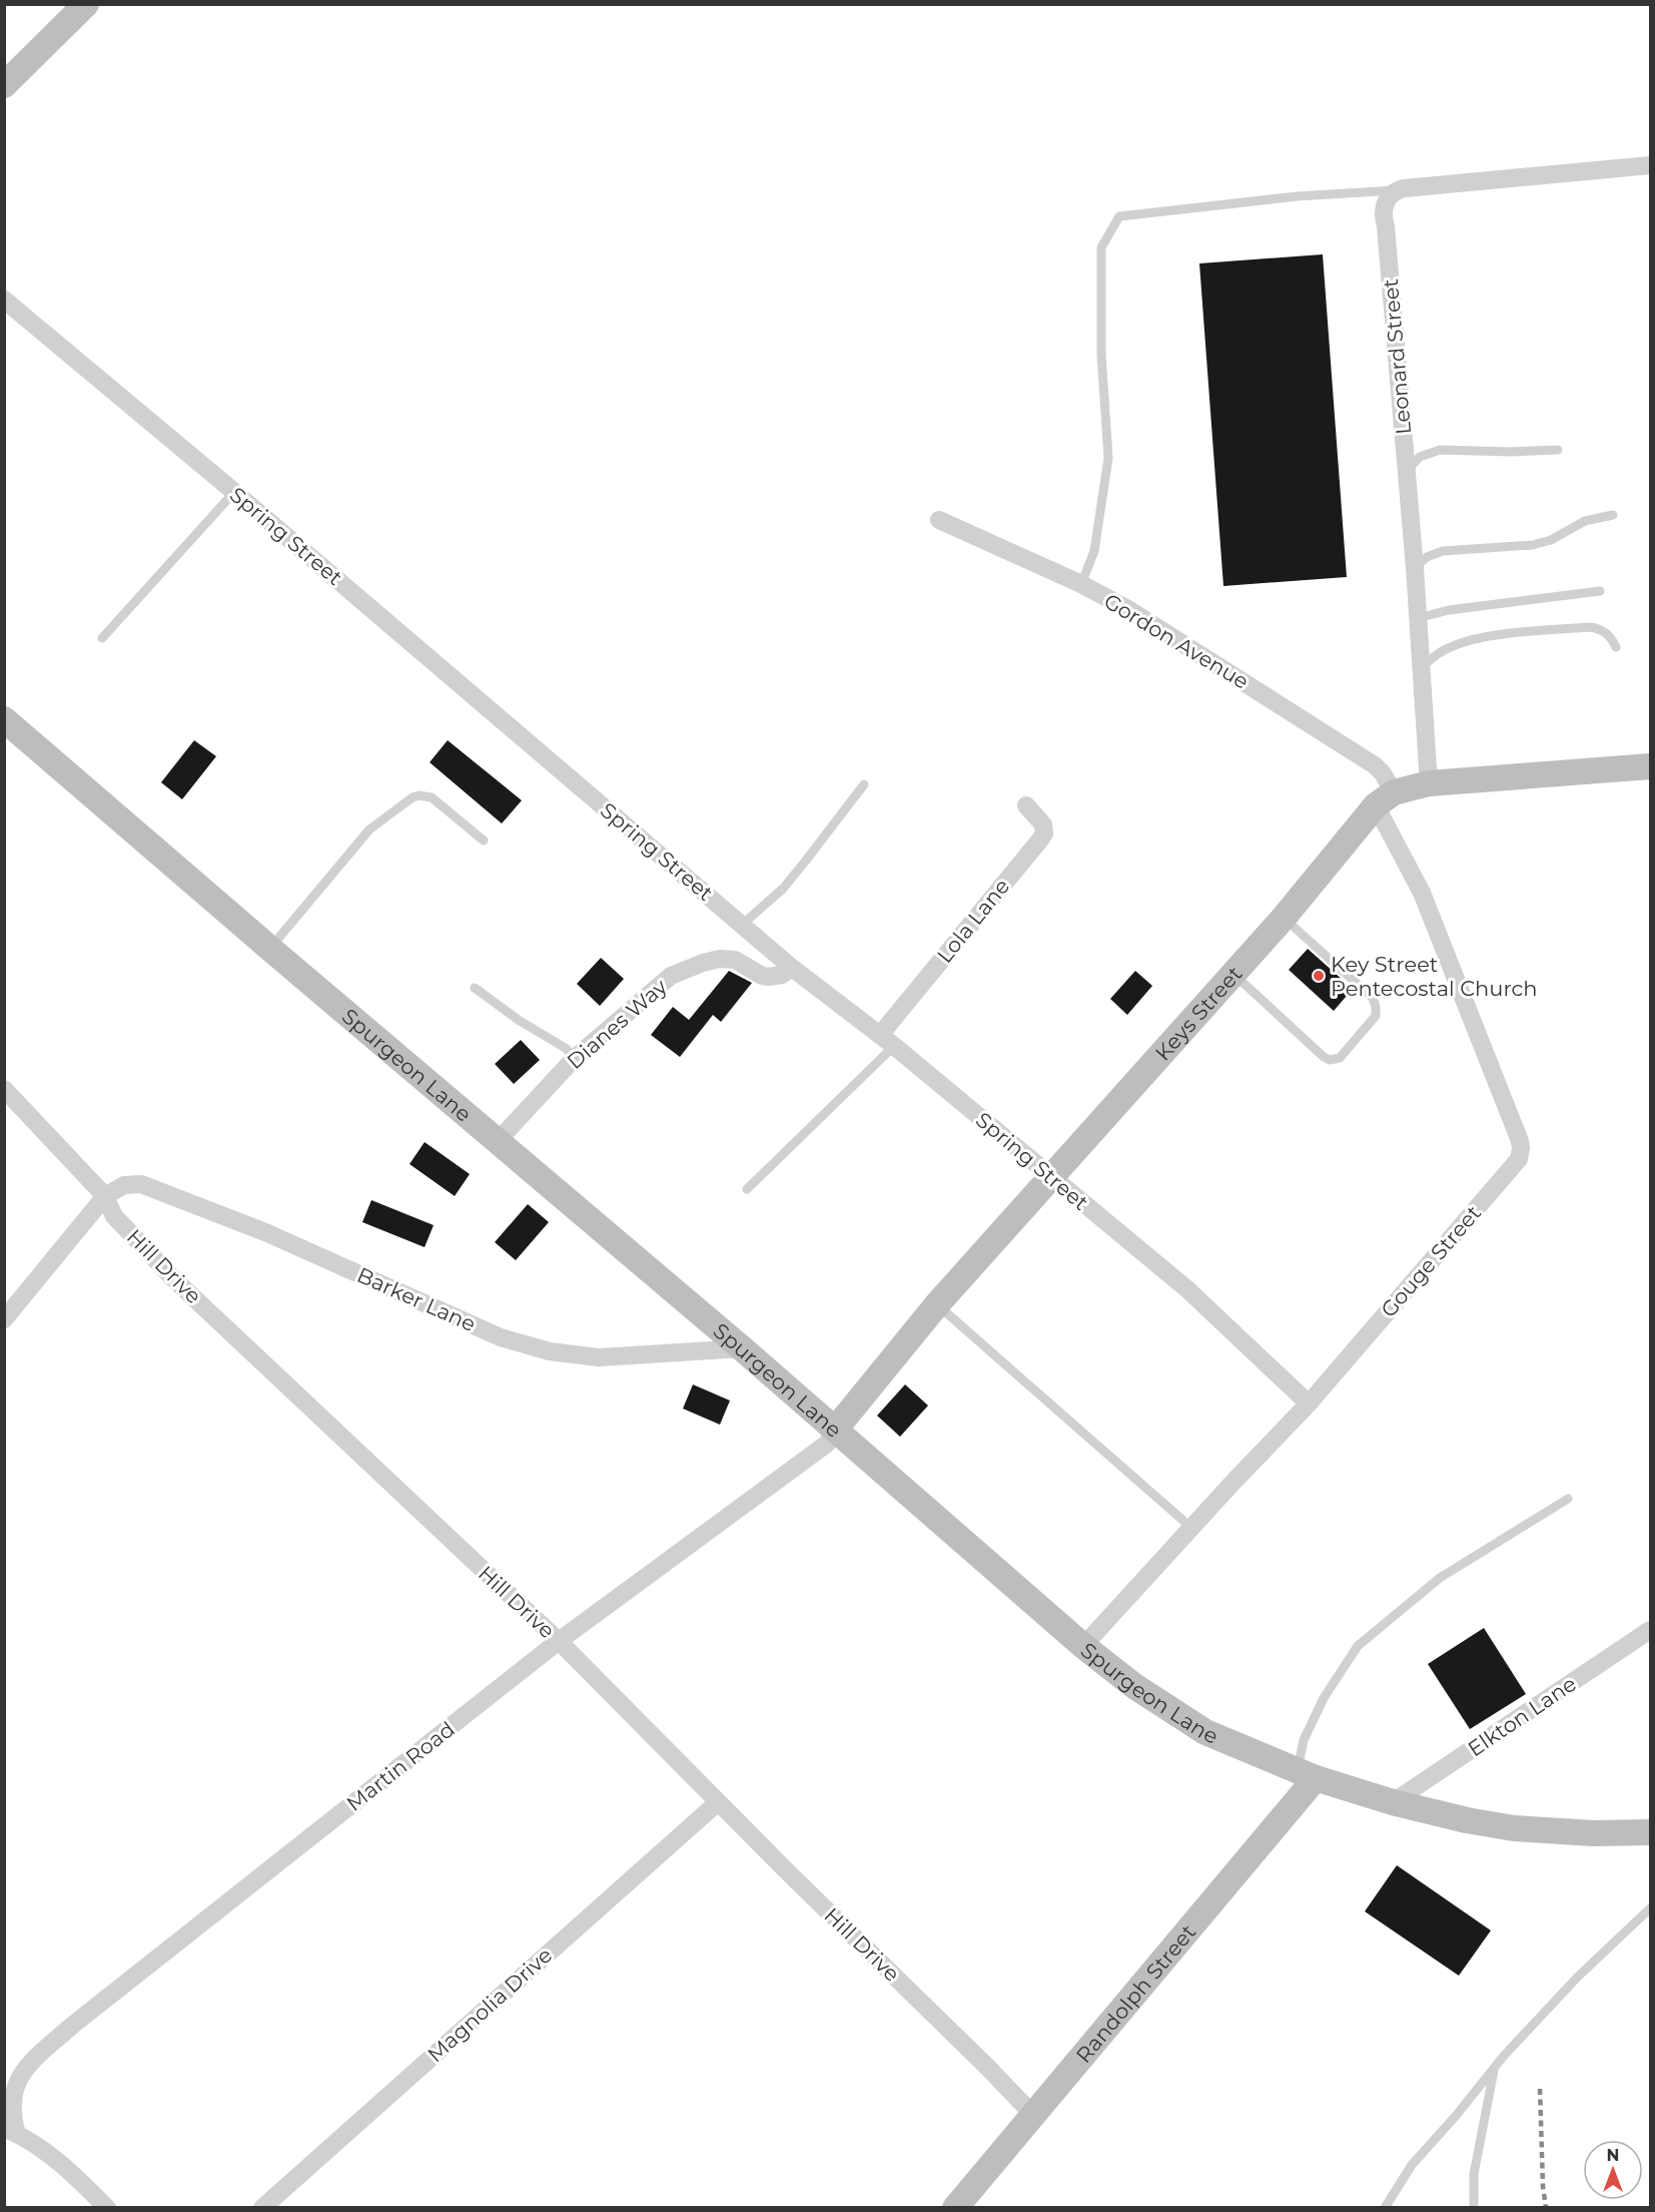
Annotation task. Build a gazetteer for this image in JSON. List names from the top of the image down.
{
  "streets": {
    "street": [
      "Leonard Street",
      "Spring Street",
      "Gordon Avenue",
      "Lola Lane",
      "Keys Street",
      "Dianes Way",
      "Spurgeon Lane",
      "Gouge Street",
      "Hill Drive",
      "Barker Lane",
      "Elkton Lane",
      "Martin Road",
      "Randolph Street",
      "Magnolia Drive"
    ]
  },
  "crossings": [
    ["Spring Street", "Lola Lane"],
    ["Spring Street", "Keys Street"],
    ["Spring Street", "Dianes Way"],
    ["Spring Street", "Gouge Street"],
    ["Gordon Avenue", "Keys Street"],
    ["Gordon Avenue", "Gouge Street"],
    ["Keys Street", "Spurgeon Lane"],
    ["Keys Street", "Gouge Street"],
    ["Keys Street", "Martin Road"],
    ["Dianes Way", "Spurgeon Lane"],
    ["Spurgeon Lane", "Gouge Street"],
    ["Spurgeon Lane", "Barker Lane"],
    ["Spurgeon Lane", "Elkton Lane"],
    ["Spurgeon Lane", "Martin Road"],
    ["Spurgeon Lane", "Randolph Street"],
    ["Hill Drive", "Barker Lane"],
    ["Hill Drive", "Martin Road"],
    ["Hill Drive", "Randolph Street"],
    ["Hill Drive", "Magnolia Drive"]
  ],
  "places": ["Key Street Pentecostal Church"],
  "north": "top"
}
